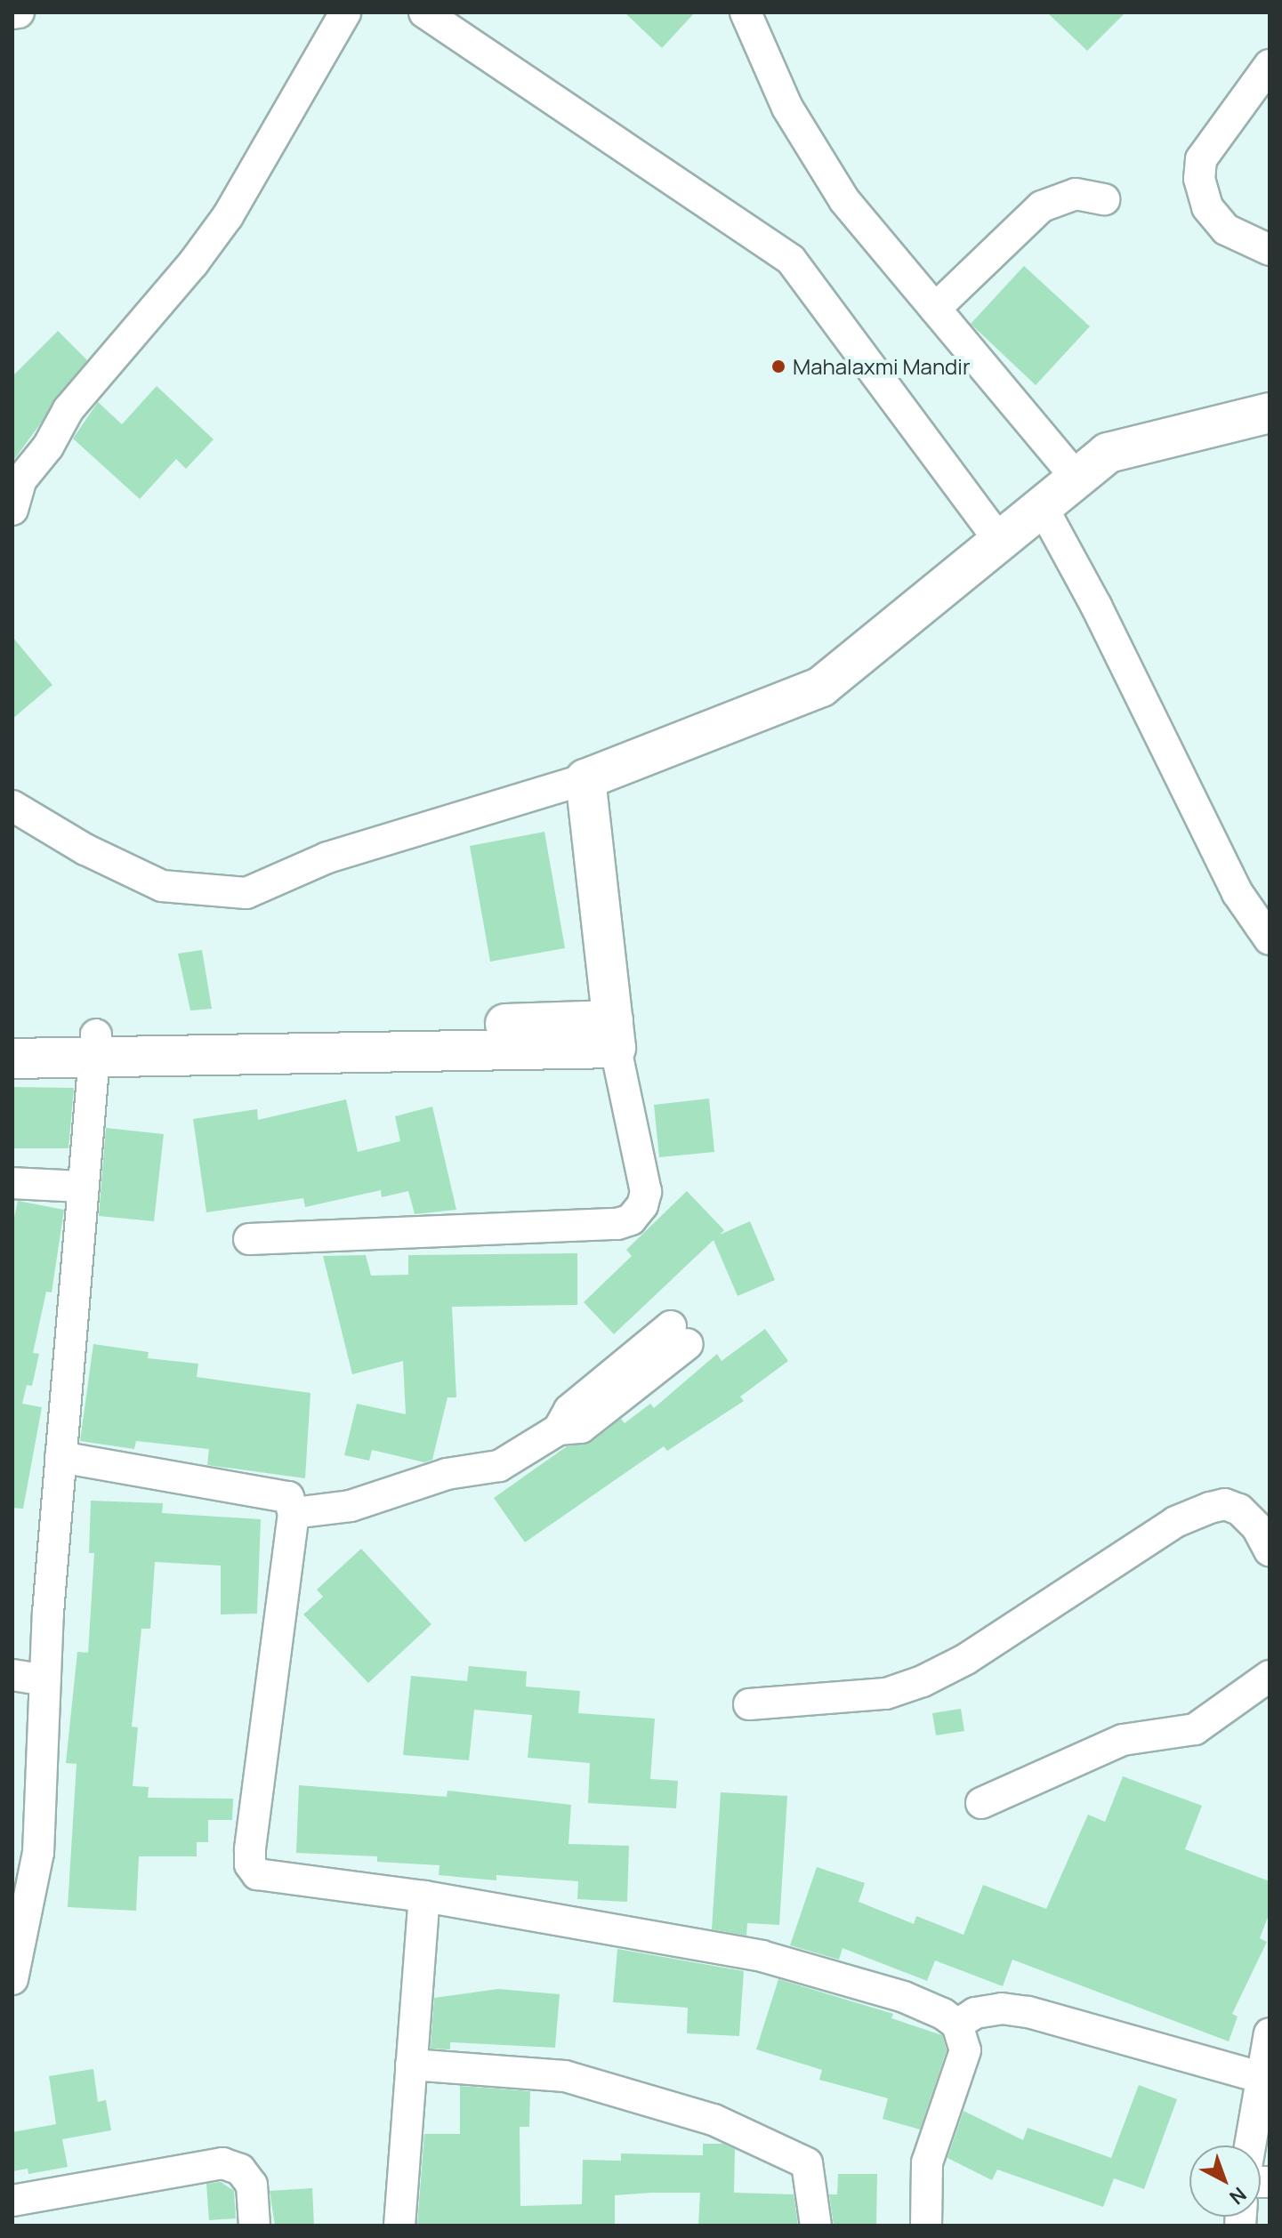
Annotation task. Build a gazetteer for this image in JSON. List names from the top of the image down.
{
  "places": ["Mahalaxmi Mandir"],
  "north": "bottom right"
}
